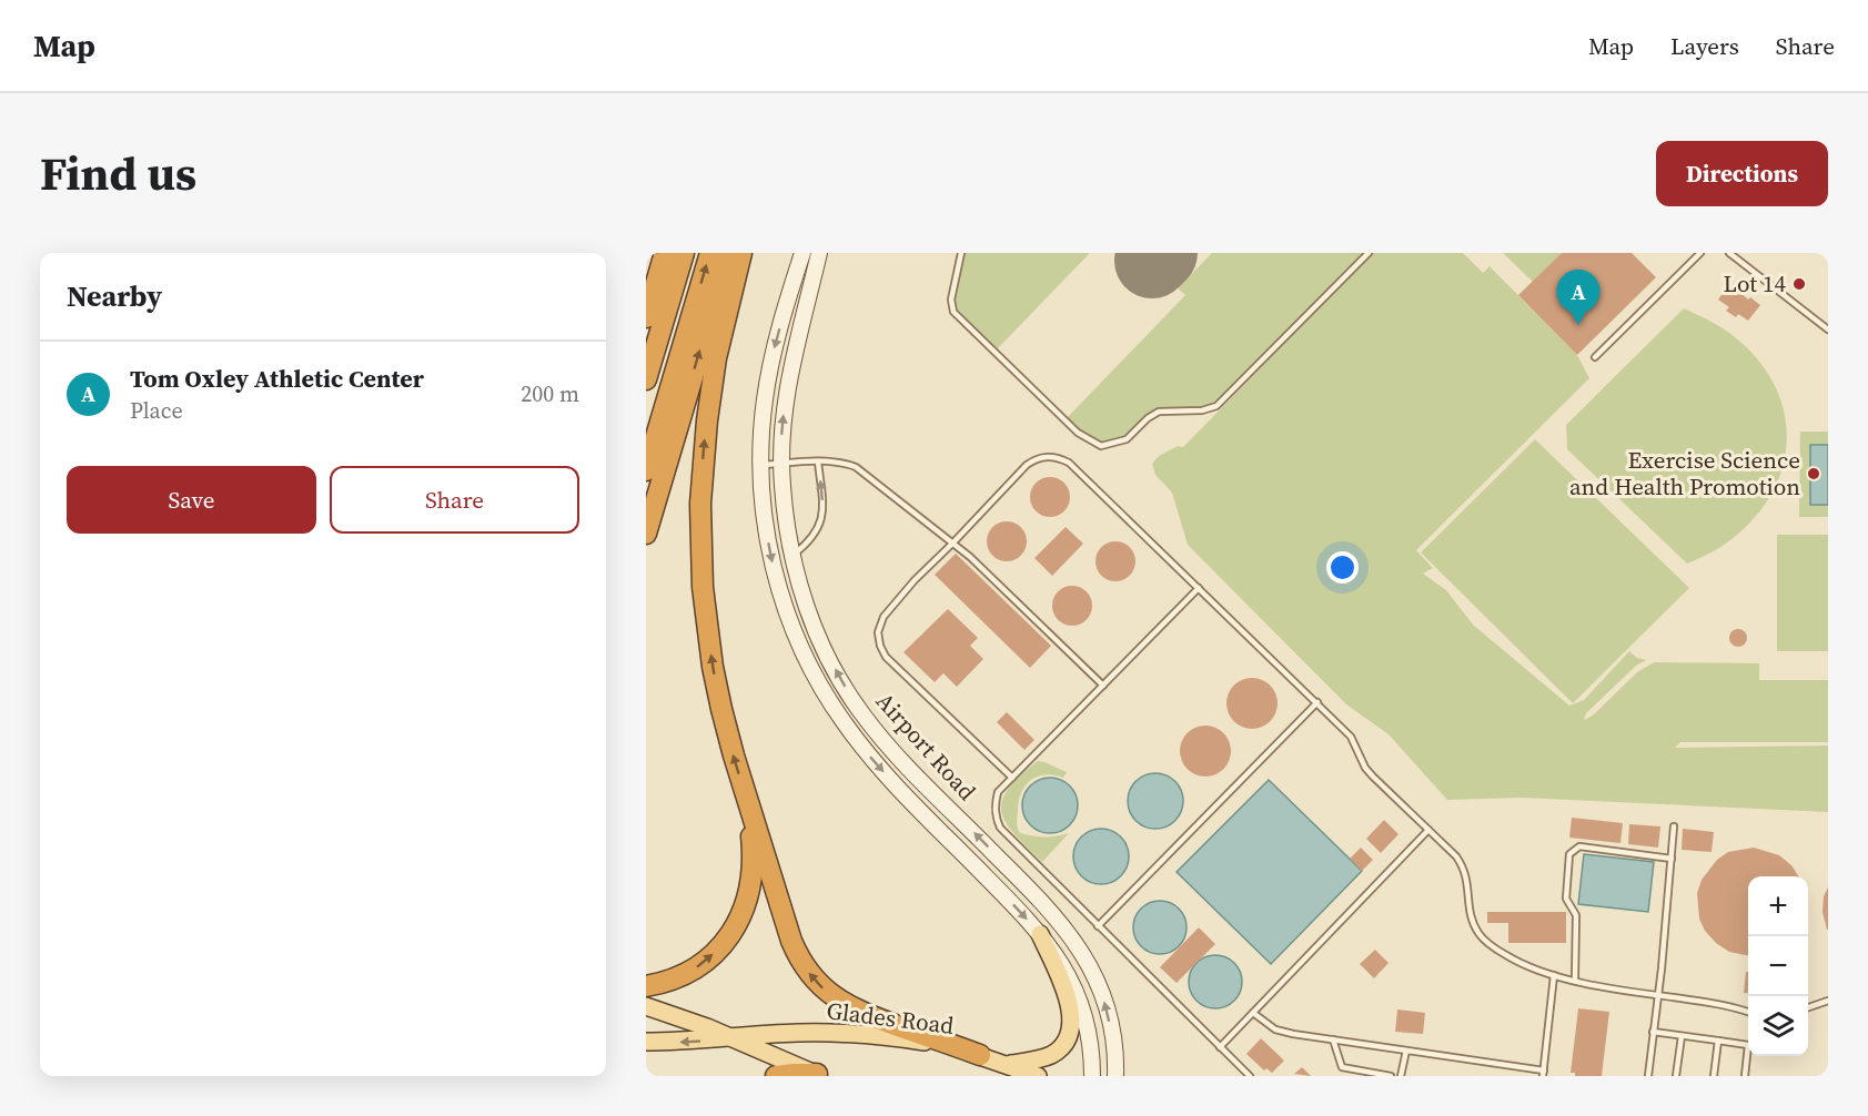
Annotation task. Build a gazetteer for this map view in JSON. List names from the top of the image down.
{
  "streets": {
    "main road": ["Glades Road"],
    "street": ["Airport Road"]
  },
  "places": ["Lot 14", "Exercise Science and Health Promotion"],
  "page": {
    "header": "Map",
    "nav": ["Map", "Layers", "Share"],
    "title": "Find us",
    "buttons": [
      "Directions",
      ["Save", "Share"]
    ],
    "heading": "Nearby",
    "pins": "A",
    "list": [
      {
        "mark": "A",
        "name": "Tom Oxley Athletic Center",
        "note": "Place",
        "value": "200 m"
      }
    ],
    "map_buttons": ["+", "−"]
  }
}
